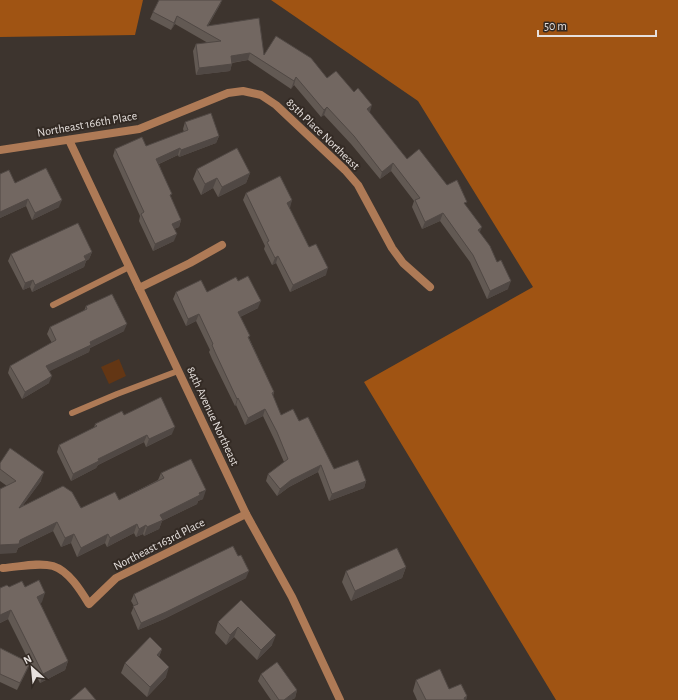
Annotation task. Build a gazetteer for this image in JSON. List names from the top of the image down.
{
  "streets": {
    "street": [
      "Northeast 166th Place",
      "85th Place Northeast",
      "84th Avenue Northeast",
      "Northeast 163rd Place"
    ]
  },
  "crossings": [
    ["Northeast 166th Place", "85th Place Northeast"],
    ["Northeast 166th Place", "84th Avenue Northeast"],
    ["84th Avenue Northeast", "Northeast 163rd Place"]
  ],
  "scale_bar": "50 m",
  "north": "top left"
}
